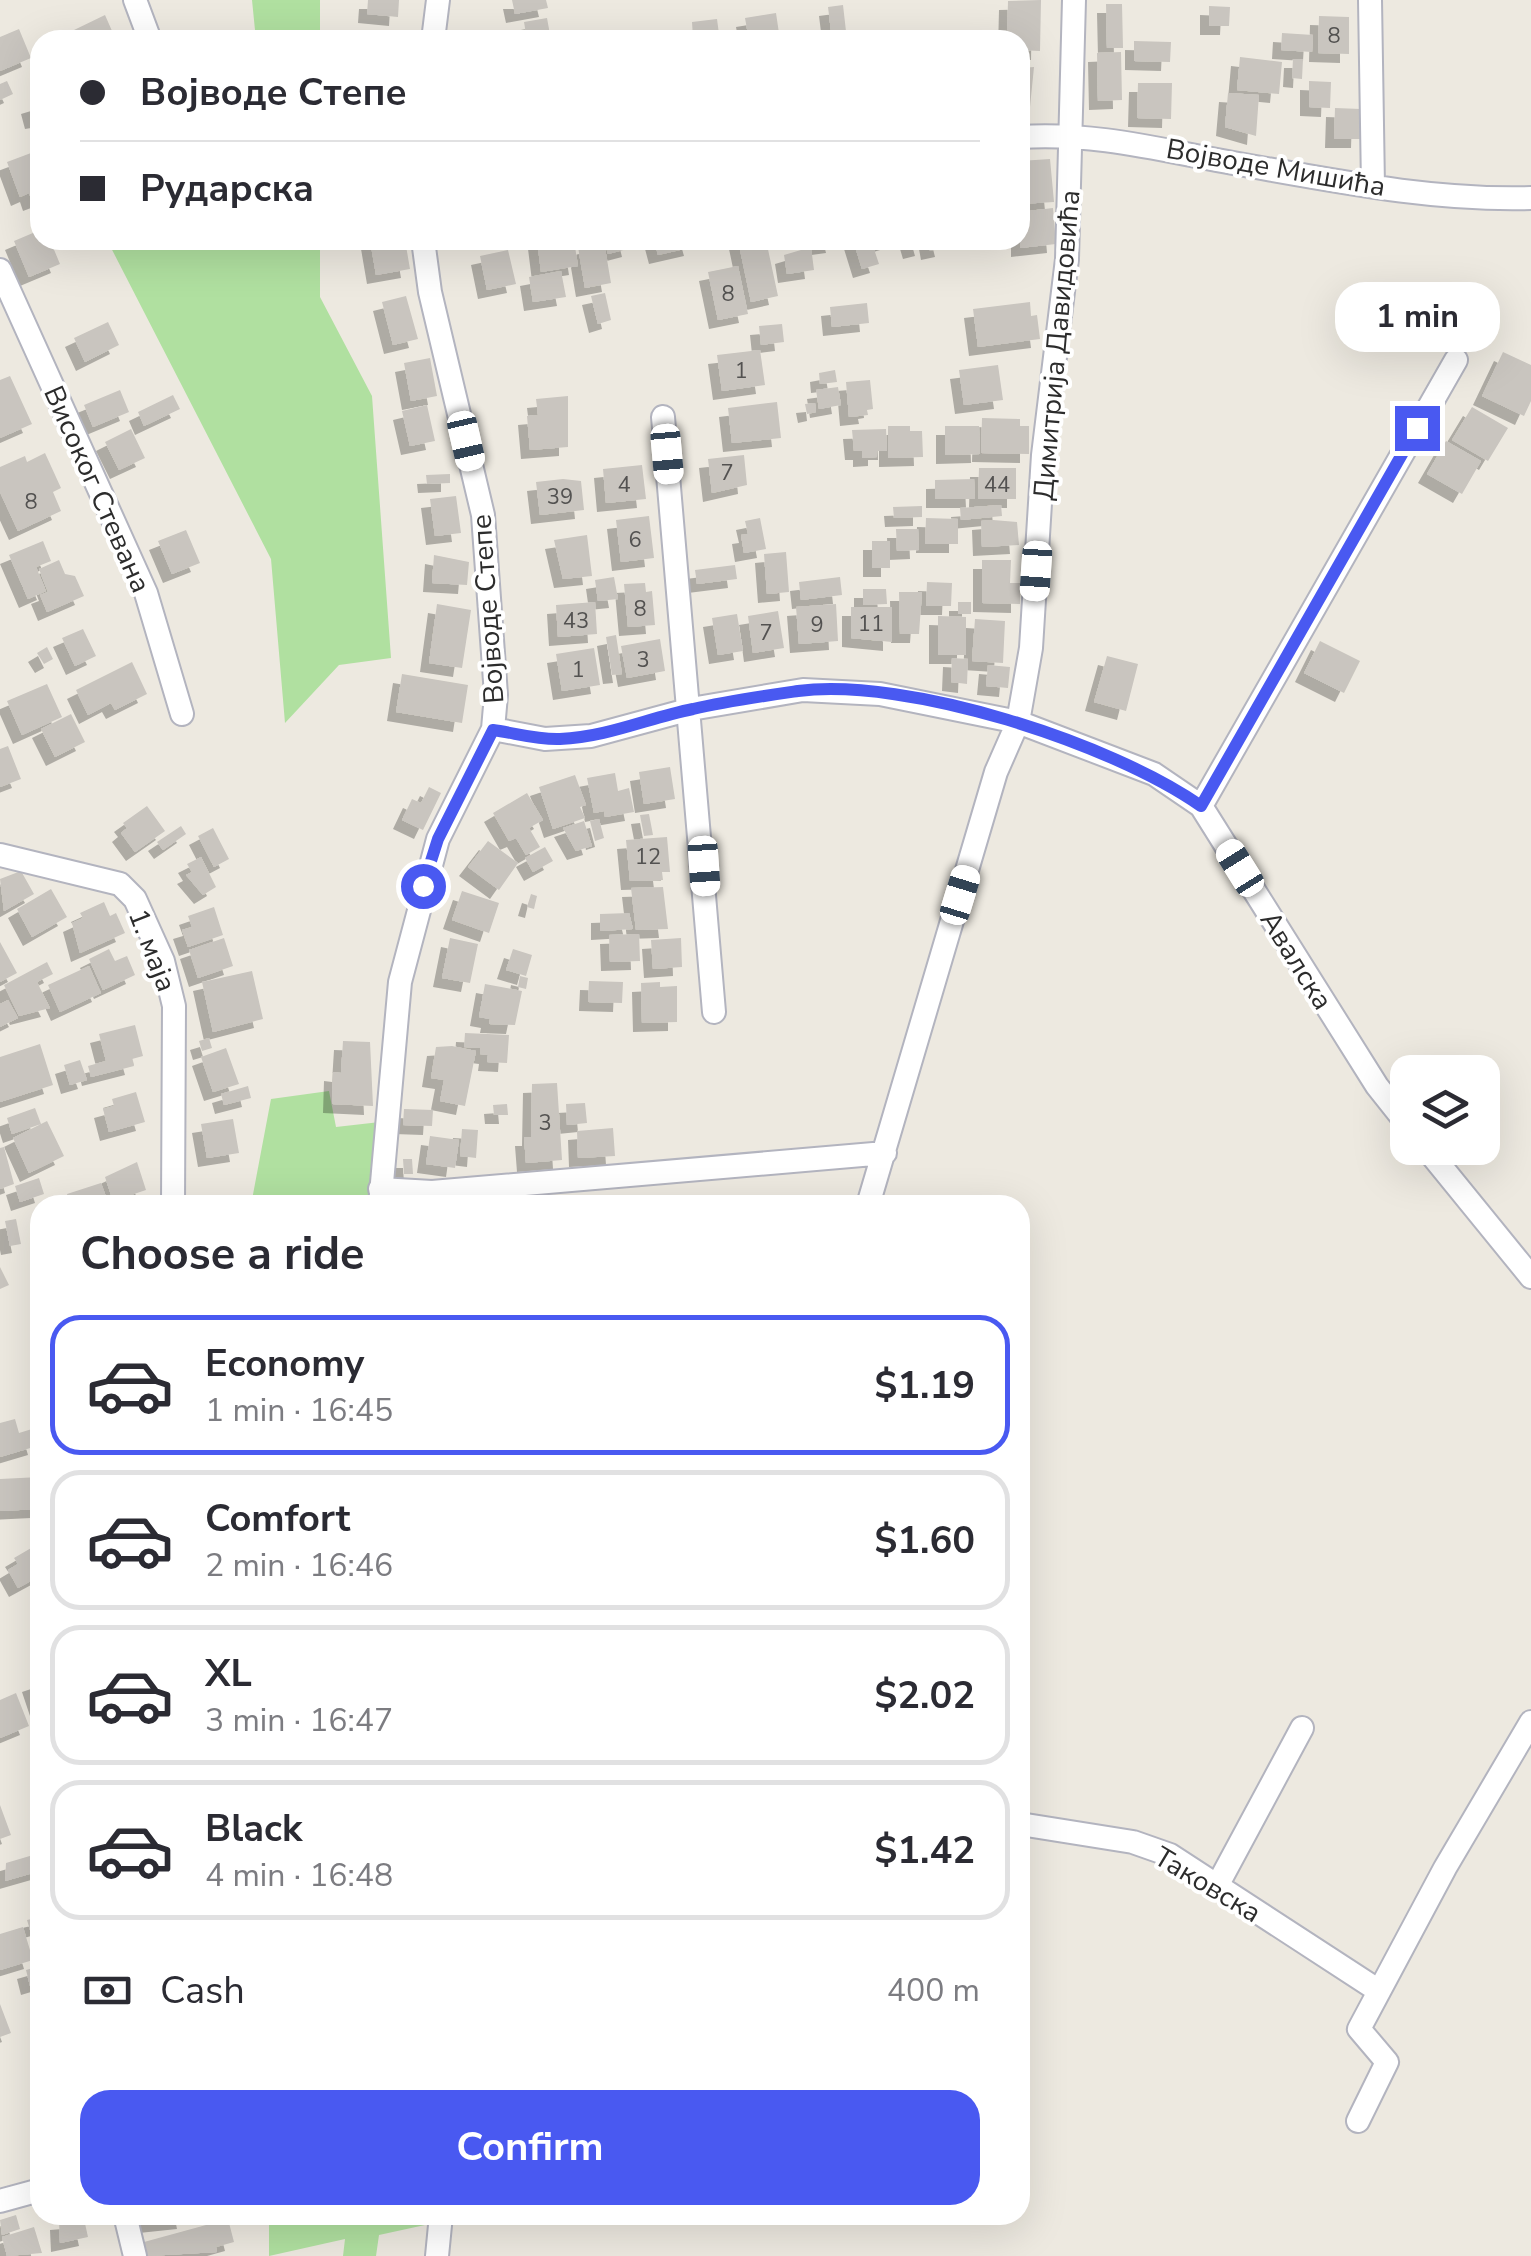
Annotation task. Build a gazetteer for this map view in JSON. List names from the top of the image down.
{
  "streets": {
    "street": [
      "Војводе Мишића",
      "Димитрија Давидовића",
      "Високог Стевана",
      "Војводе Степе",
      "1. маја",
      "Авалска",
      "Таковска"
    ]
  },
  "crossings": [
    ["Војводе Мишића", "Димитрија Давидовића"],
    ["Димитрија Давидовића", "Авалска"],
    ["Војводе Степе", "Авалска"]
  ],
  "house_numbers": [
    "8",
    "8",
    "1",
    "7",
    "4",
    "44",
    "39",
    "8",
    "6",
    "8",
    "43",
    "11",
    "9",
    "7",
    "3",
    "1",
    "12",
    "3"
  ],
  "page": {
    "banner": ["Војводе Степе", "Рударска"],
    "bubble": "1 min",
    "heading": "Choose a ride",
    "list": [
      {
        "name": "Economy",
        "note": "1 min · 16:45",
        "value": "$1.19"
      },
      {
        "name": "Comfort",
        "note": "2 min · 16:46",
        "value": "$1.60"
      },
      {
        "name": "XL",
        "note": "3 min · 16:47",
        "value": "$2.02"
      },
      {
        "name": "Black",
        "note": "4 min · 16:48",
        "value": "$1.42"
      }
    ],
    "pay": ["Cash", "400 m"],
    "buttons": "Confirm"
  }
}
